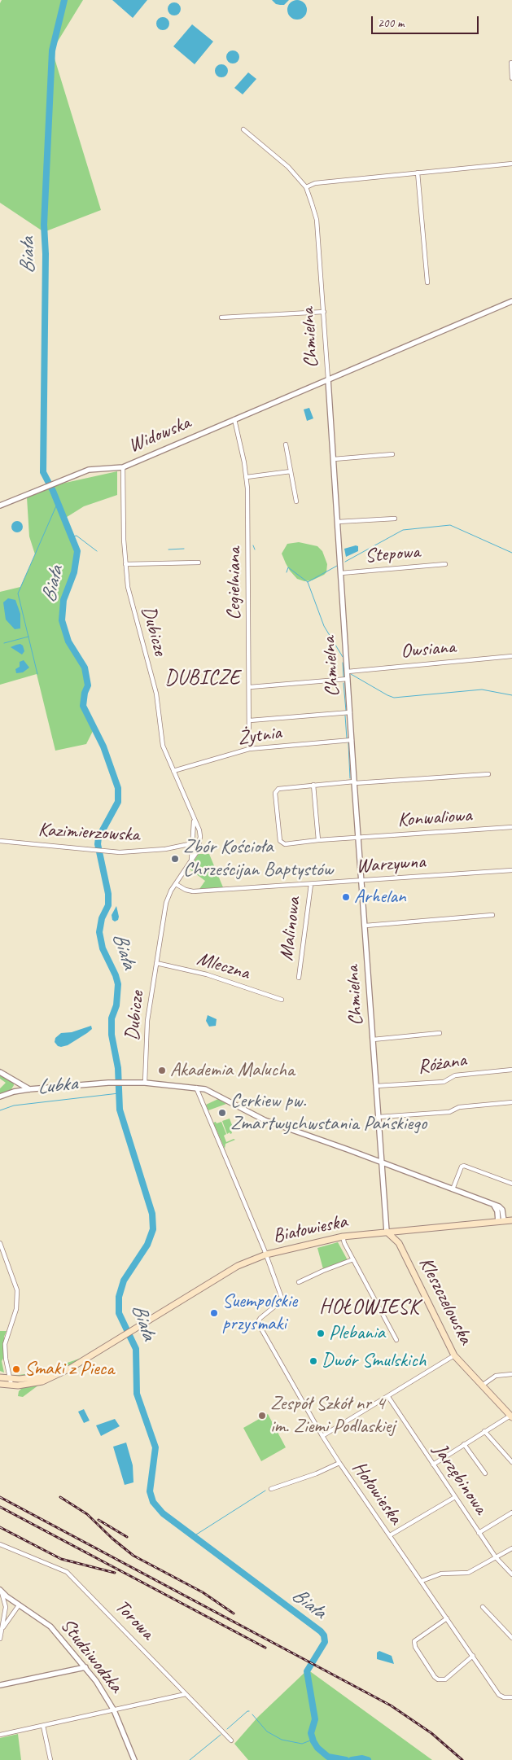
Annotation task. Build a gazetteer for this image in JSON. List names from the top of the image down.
{
  "streets": {
    "main road": ["Białowieska", "Kleszczelowska"],
    "street": [
      "Chmielna",
      "Widowska",
      "Stepowa",
      "Cegielniana",
      "Dubicze",
      "Owsiana",
      "Żytnia",
      "Konwaliowa",
      "Kazimierzowska",
      "Warzywna",
      "Malinowa",
      "Mleczna",
      "Różana",
      "Jarzębinowa",
      "Hołowieska",
      "Torowa",
      "Studziwodzka"
    ]
  },
  "crossings": [
    ["Chmielna", "Widowska"],
    ["Chmielna", "Stepowa"],
    ["Chmielna", "Owsiana"],
    ["Chmielna", "Żytnia"],
    ["Chmielna", "Konwaliowa"],
    ["Chmielna", "Warzywna"],
    ["Chmielna", "Różana"],
    ["Chmielna", "Białowieska"],
    ["Chmielna", "Kleszczelowska"],
    ["Widowska", "Cegielniana"],
    ["Widowska", "Dubicze"],
    ["Cegielniana", "Żytnia"],
    ["Dubicze", "Żytnia"],
    ["Dubicze", "Kazimierzowska"],
    ["Dubicze", "Warzywna"],
    ["Dubicze", "Mleczna"],
    ["Warzywna", "Malinowa"],
    ["Białowieska", "Kleszczelowska"],
    ["Białowieska", "Hołowieska"]
  ],
  "districts": ["DUBICZE", "HOŁOWIESK"],
  "water": ["Biała", "Lubka"],
  "places": [
    "Zbór Kościoła Chrześcijan Baptystów",
    "Arhelan",
    "Akademia Malucha",
    "Cerkiew pw. Zmartwychwstania Pańskiego",
    "Suempolskie przysmaki",
    "Plebania",
    "Dwór Smulskich",
    "Smaki z Pieca",
    "Zespół Szkół nr 4 im. Ziemi Podlaskiej"
  ],
  "scale_bar": "200 m"
}
